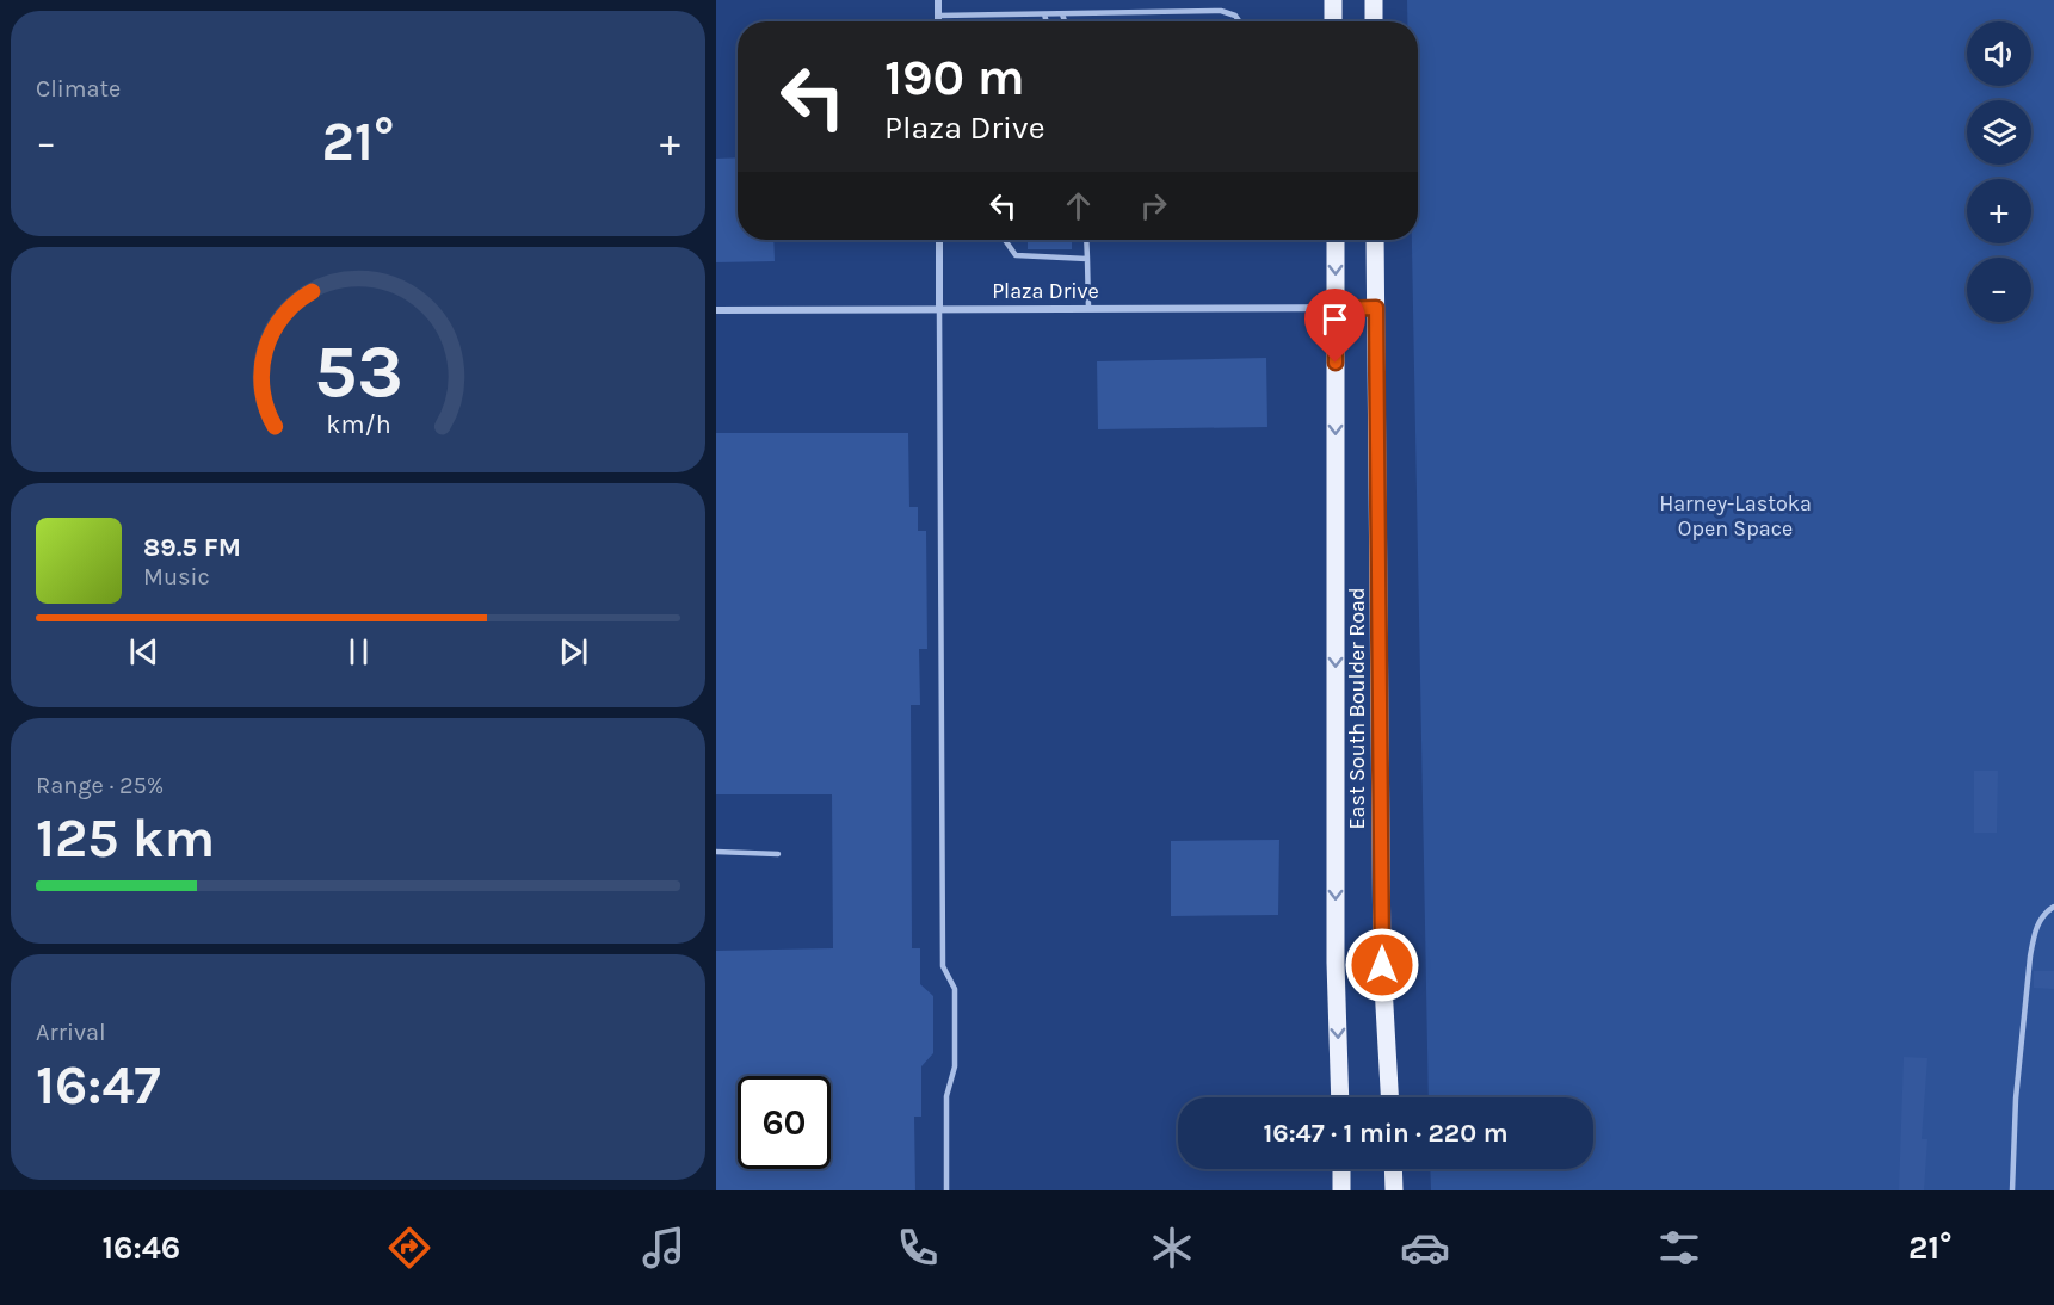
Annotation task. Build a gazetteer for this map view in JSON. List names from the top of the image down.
{
  "streets": {
    "main road": ["East South Boulder Road"],
    "street": ["Plaza Drive"]
  },
  "crossings": [
    ["Plaza Drive", "East South Boulder Road"]
  ],
  "parks": ["Harney-Lastoka Open Space"],
  "page": {
    "tile": [
      "Climate",
      ["Range · 25%", "125 km"],
      ["Arrival", "16:47"]
    ],
    "map_buttons": ["+", "−"],
    "turn": ["190 m", "Plaza Drive"],
    "heat": ["−", "21°", "+"],
    "song": ["89.5 FM", "Music"],
    "limit": "60",
    "trip": "16:47 · 1 min · 220 m",
    "tabs": ["16:46", "21°"],
    "gauge": ["53", "km/h"]
  }
}
